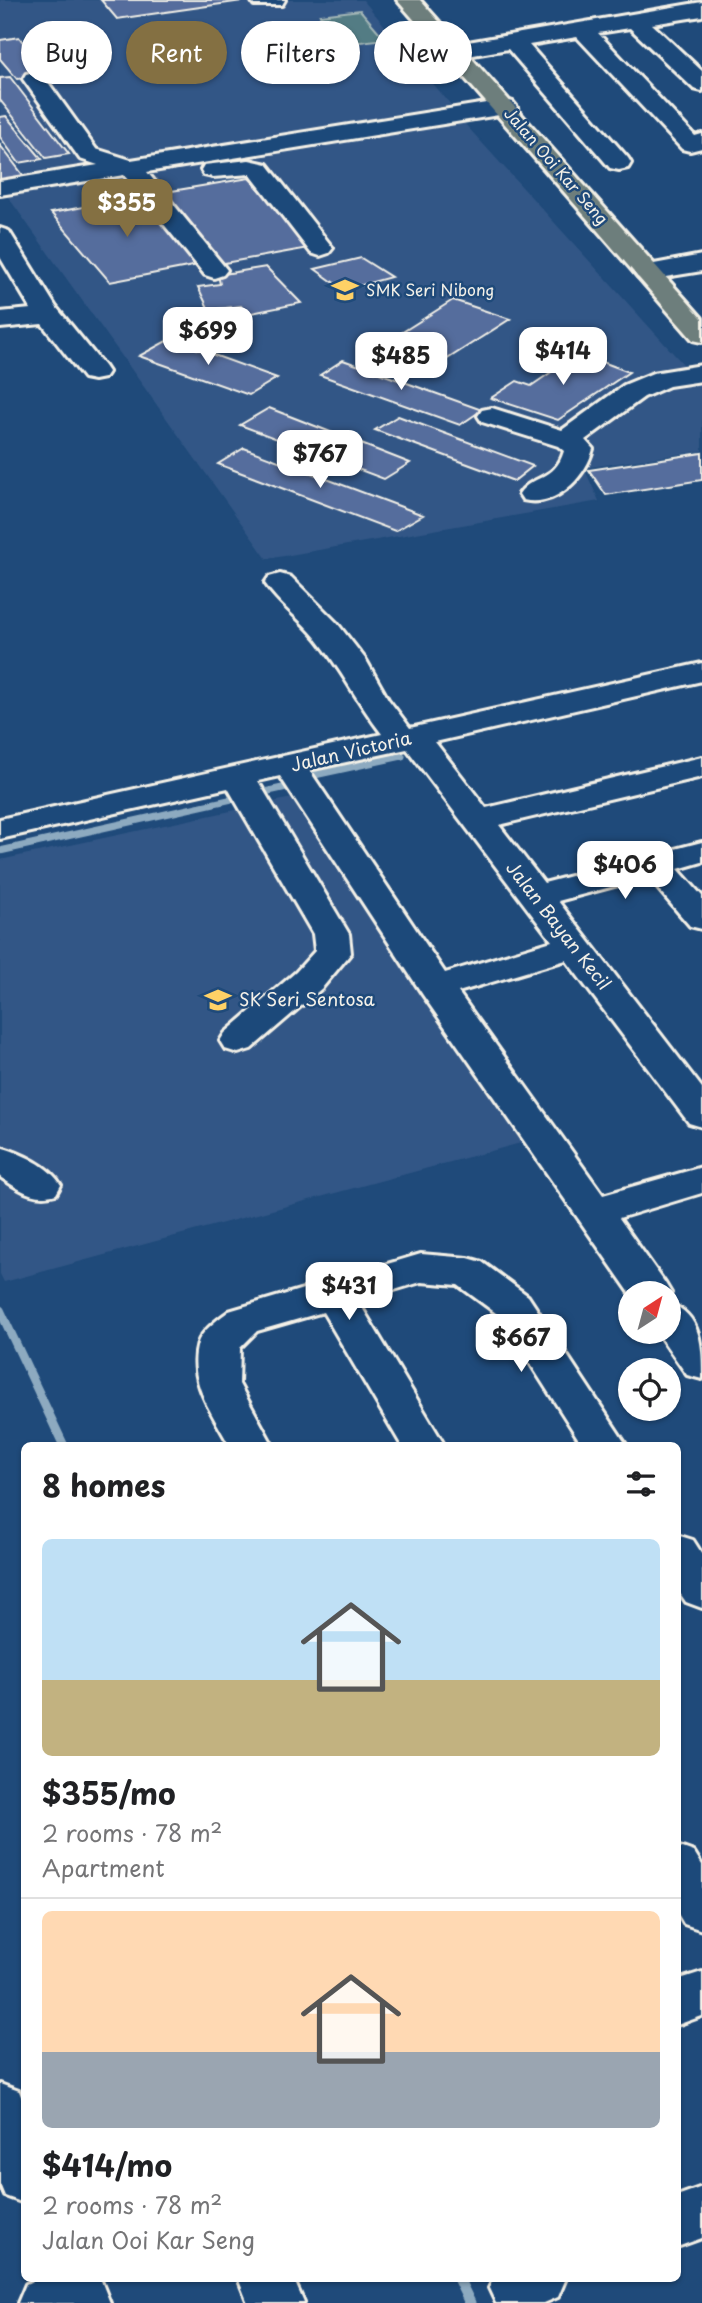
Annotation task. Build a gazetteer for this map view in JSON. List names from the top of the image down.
{
  "streets": {
    "main road": ["Jalan Ooi Kar Seng"],
    "street": ["Jalan Victoria", "Jalan Bayan Kecil"]
  },
  "crossings": [
    ["Jalan Victoria", "Jalan Bayan Kecil"]
  ],
  "places": {
    "school or university": ["SMK Seri Nibong", "SK Seri Sentosa"]
  },
  "north": "top right",
  "page": {
    "chip": [
      "Buy",
      "Rent",
      "Filters",
      "New"
    ],
    "price": [
      "$355",
      "$699",
      "$414",
      "$485",
      "$767",
      "$406",
      "$431",
      "$667"
    ],
    "heading": "8 homes",
    "list": [
      {
        "name": "$355/mo",
        "note": "2 rooms · 78 m² · Apartment"
      },
      {
        "name": "$414/mo",
        "note": "2 rooms · 78 m² · Jalan Ooi Kar Seng"
      }
    ]
  }
}
